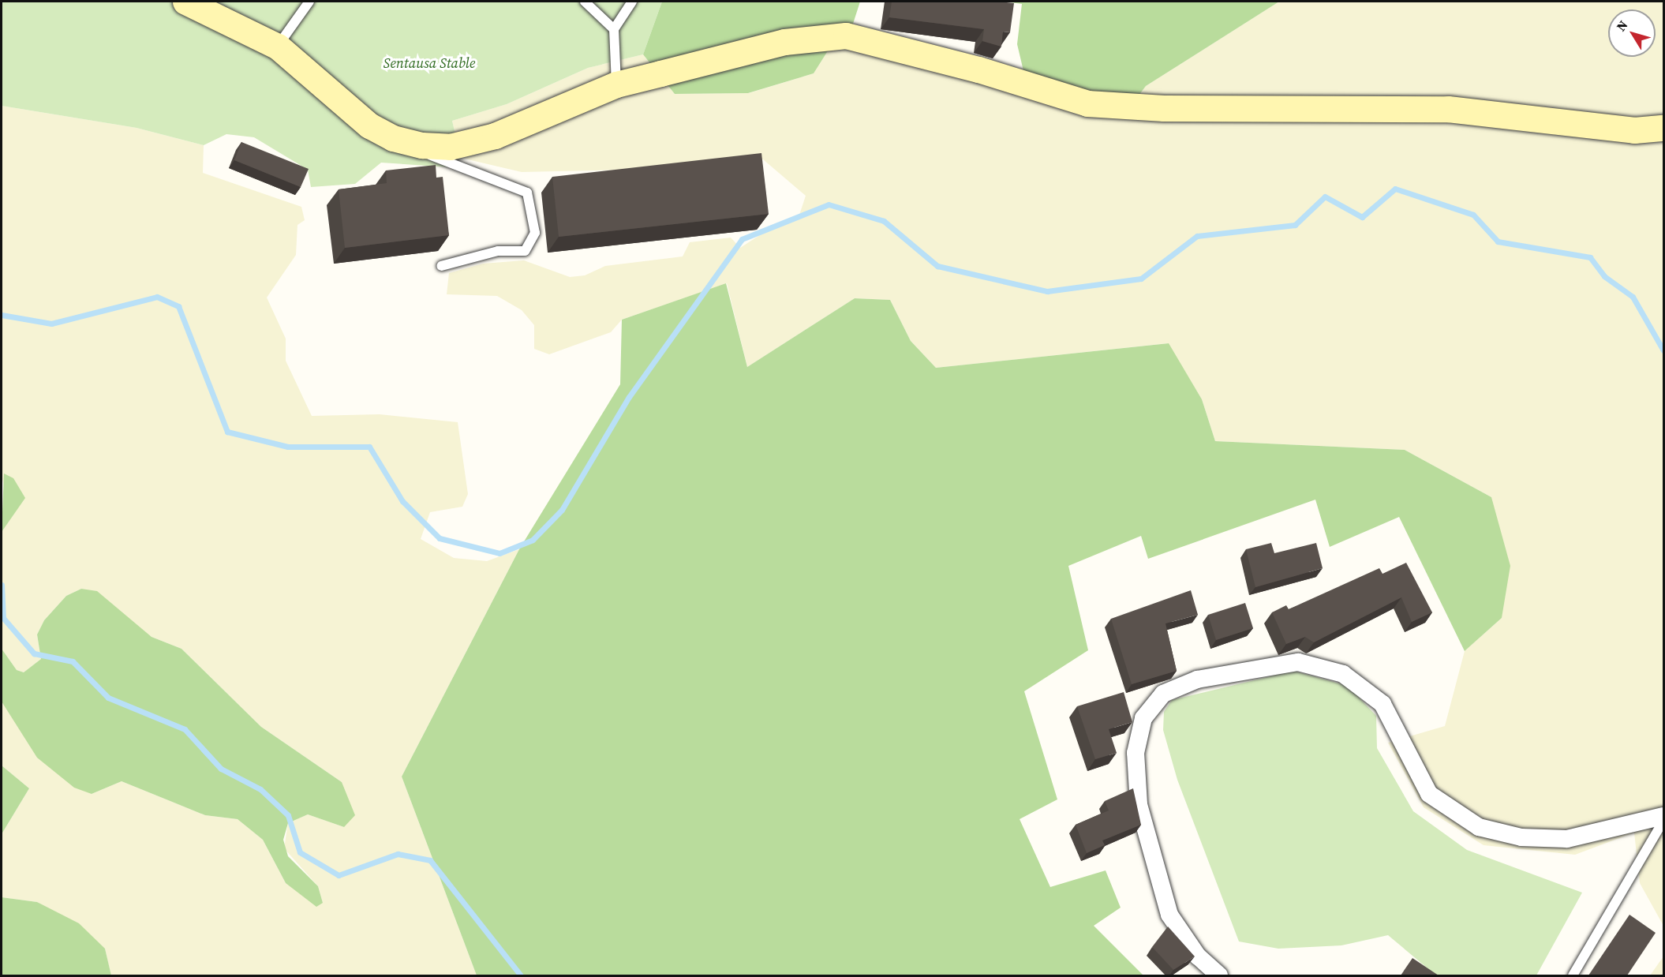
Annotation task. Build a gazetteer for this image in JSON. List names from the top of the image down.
{
  "parks": ["Sentausa Stable"],
  "north": "top left"
}
